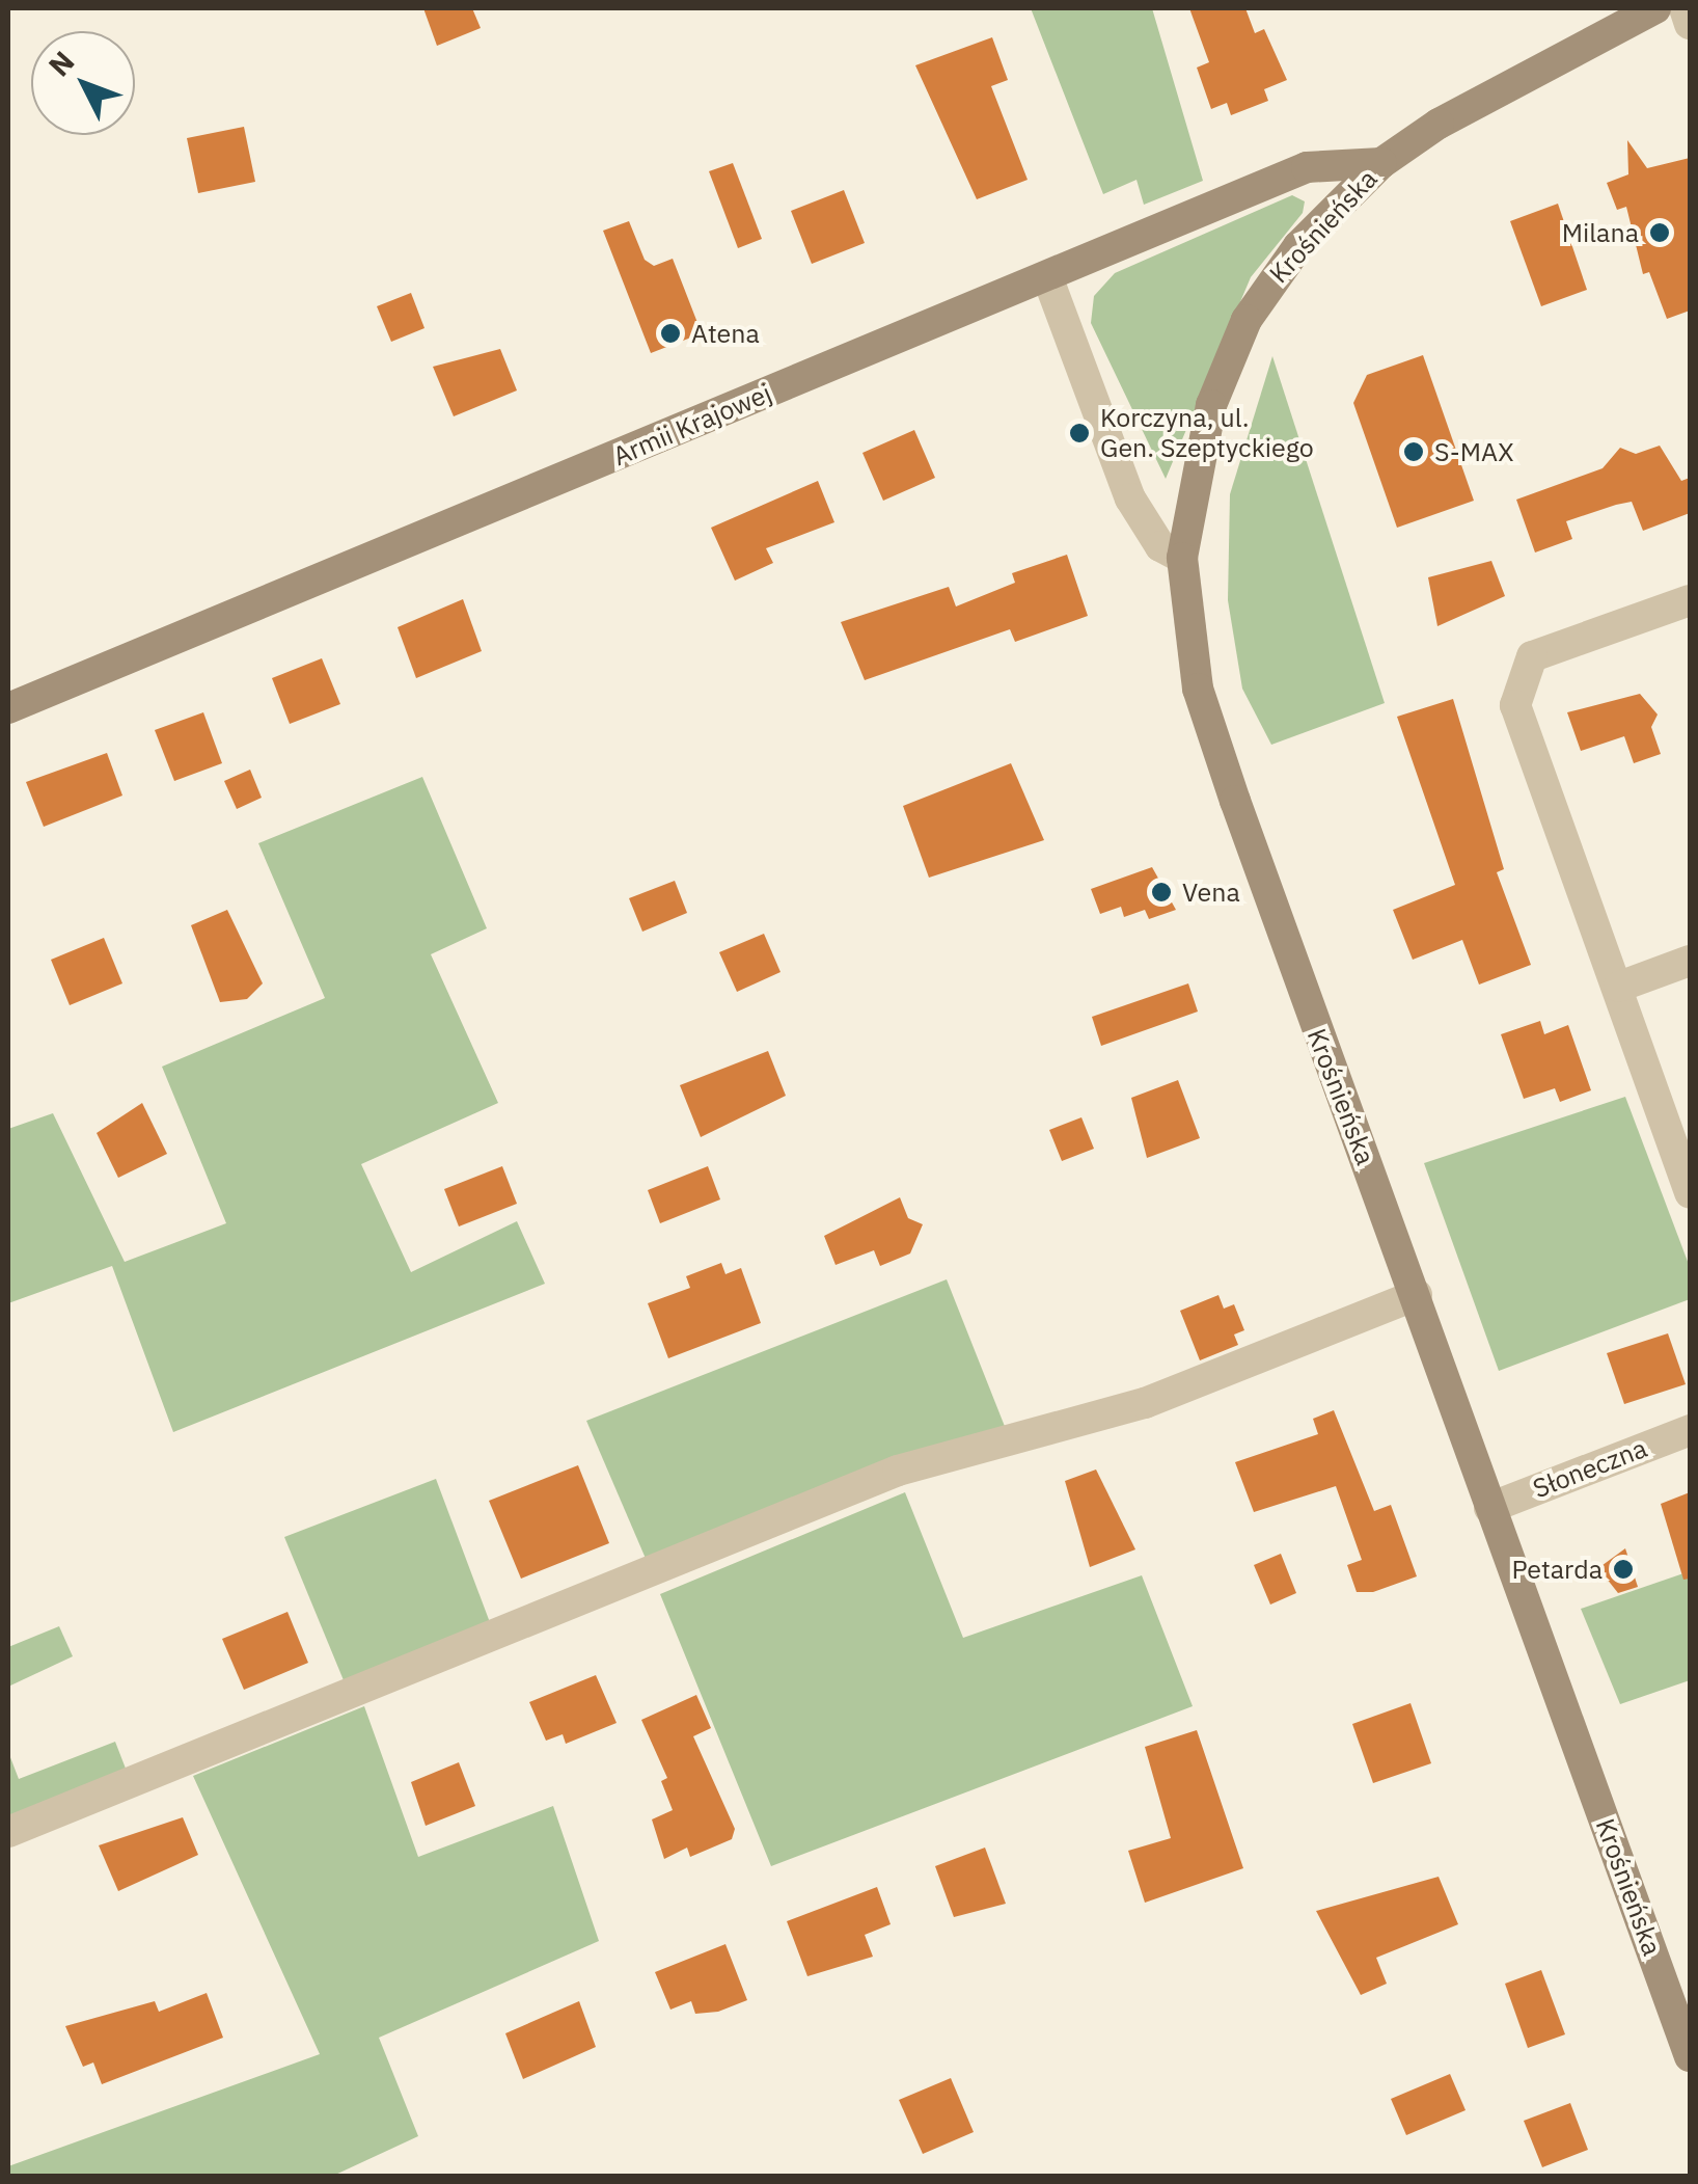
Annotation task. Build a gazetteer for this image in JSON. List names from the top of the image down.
{
  "streets": {
    "main road": ["Krośnieńska", "Armii Krajowej"],
    "street": ["Słoneczna"]
  },
  "crossings": [
    ["Krośnieńska", "Armii Krajowej"],
    ["Krośnieńska", "Słoneczna"]
  ],
  "places": [
    "Milana",
    "Atena",
    "Korczyna, ul. Gen. Szeptyckiego",
    "S-MAX",
    "Vena",
    "Petarda"
  ],
  "north": "top left"
}
